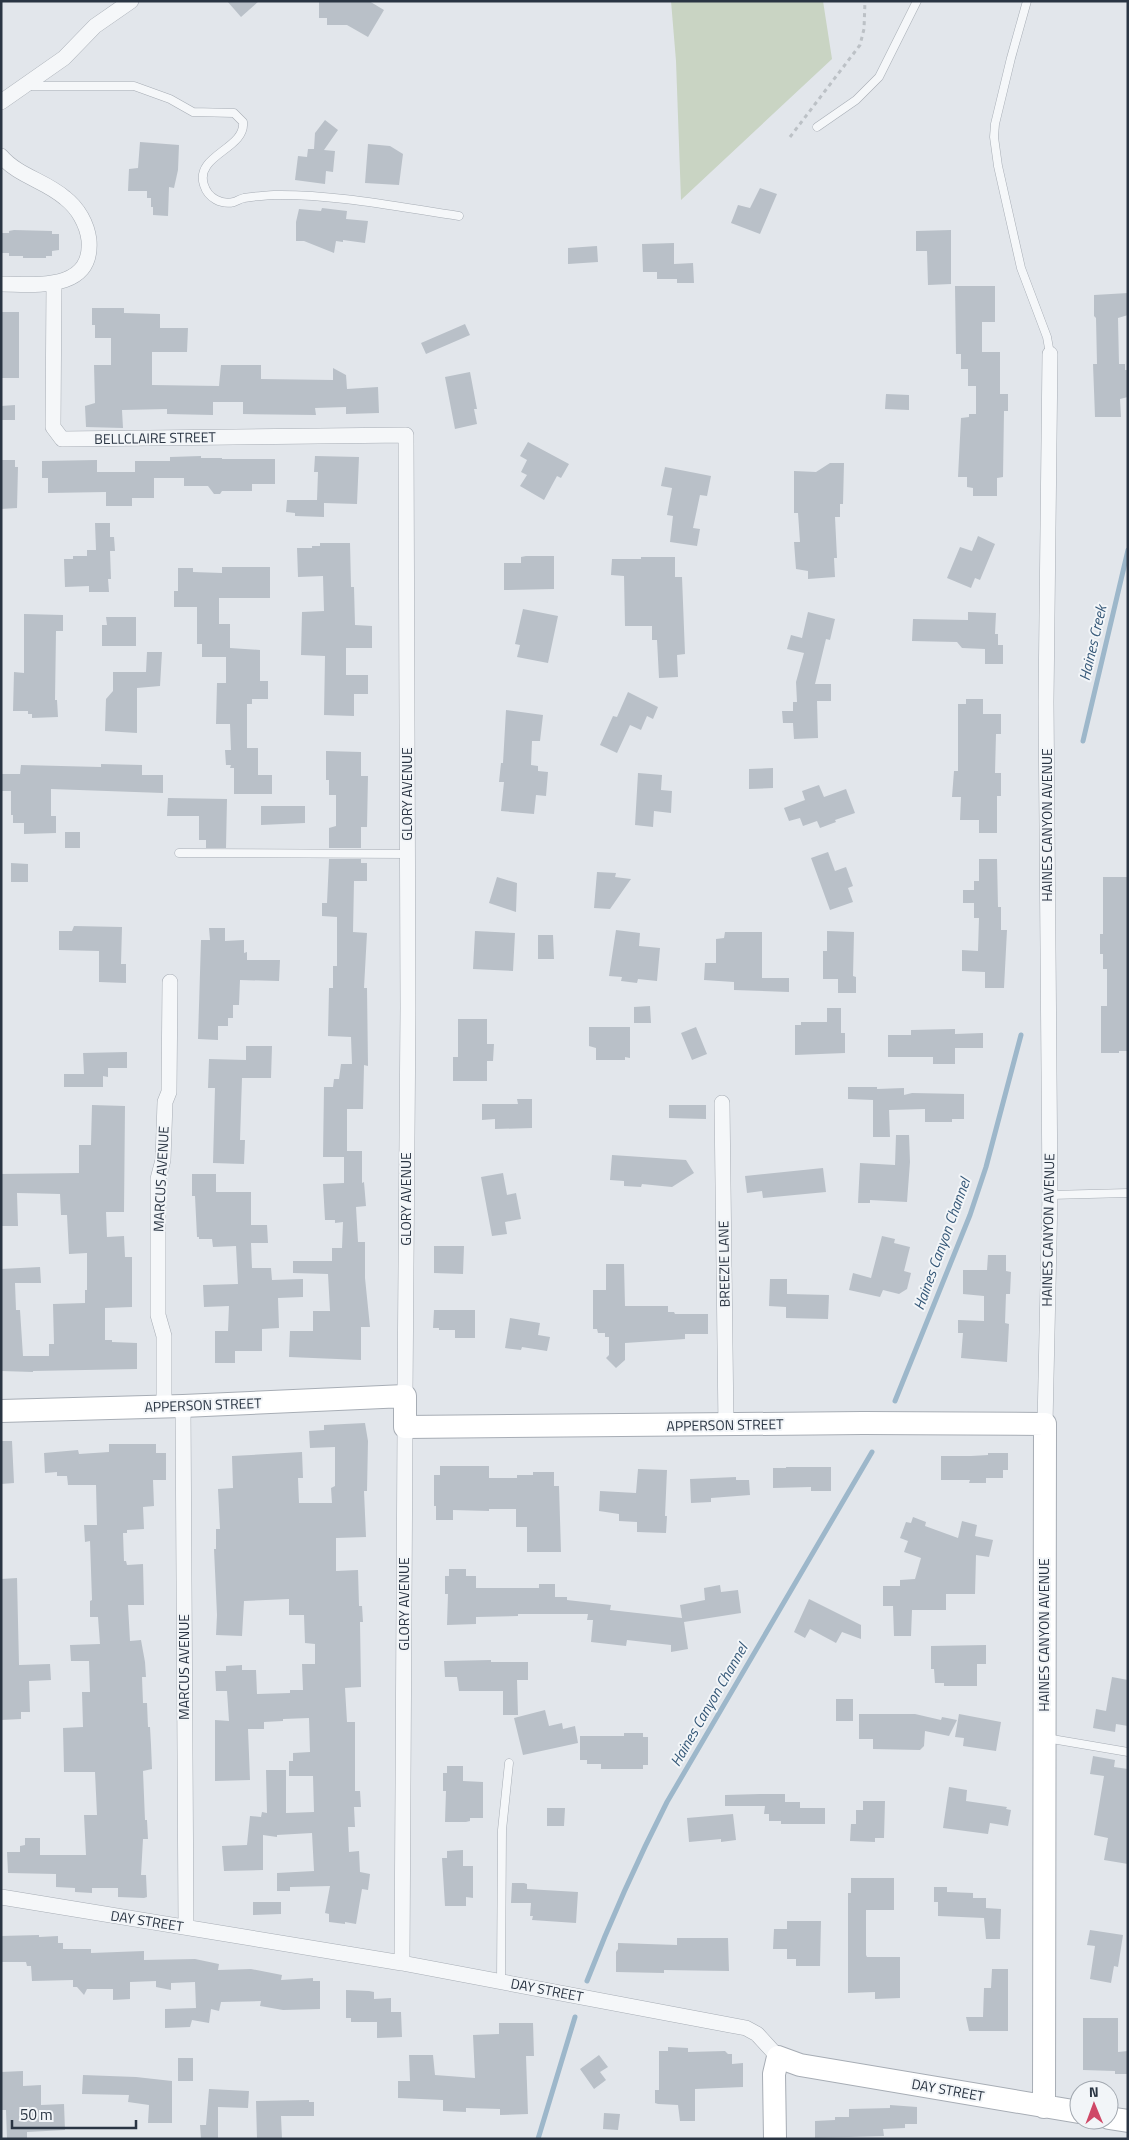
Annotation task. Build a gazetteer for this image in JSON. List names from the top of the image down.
{
  "streets": {
    "street": [
      "BELLCLAIRE STREET",
      "GLORY AVENUE",
      "HAINES CANYON AVENUE",
      "MARCUS AVENUE",
      "BREEZIE LANE",
      "APPERSON STREET",
      "DAY STREET"
    ]
  },
  "crossings": [
    ["BELLCLAIRE STREET", "GLORY AVENUE"],
    ["GLORY AVENUE", "APPERSON STREET"],
    ["GLORY AVENUE", "DAY STREET"],
    ["HAINES CANYON AVENUE", "APPERSON STREET"],
    ["HAINES CANYON AVENUE", "DAY STREET"],
    ["MARCUS AVENUE", "APPERSON STREET"],
    ["MARCUS AVENUE", "DAY STREET"],
    ["BREEZIE LANE", "APPERSON STREET"]
  ],
  "water": ["Haines Creek", "Haines Canyon Channel"],
  "scale_bar": "50 m",
  "north": "top"
}
